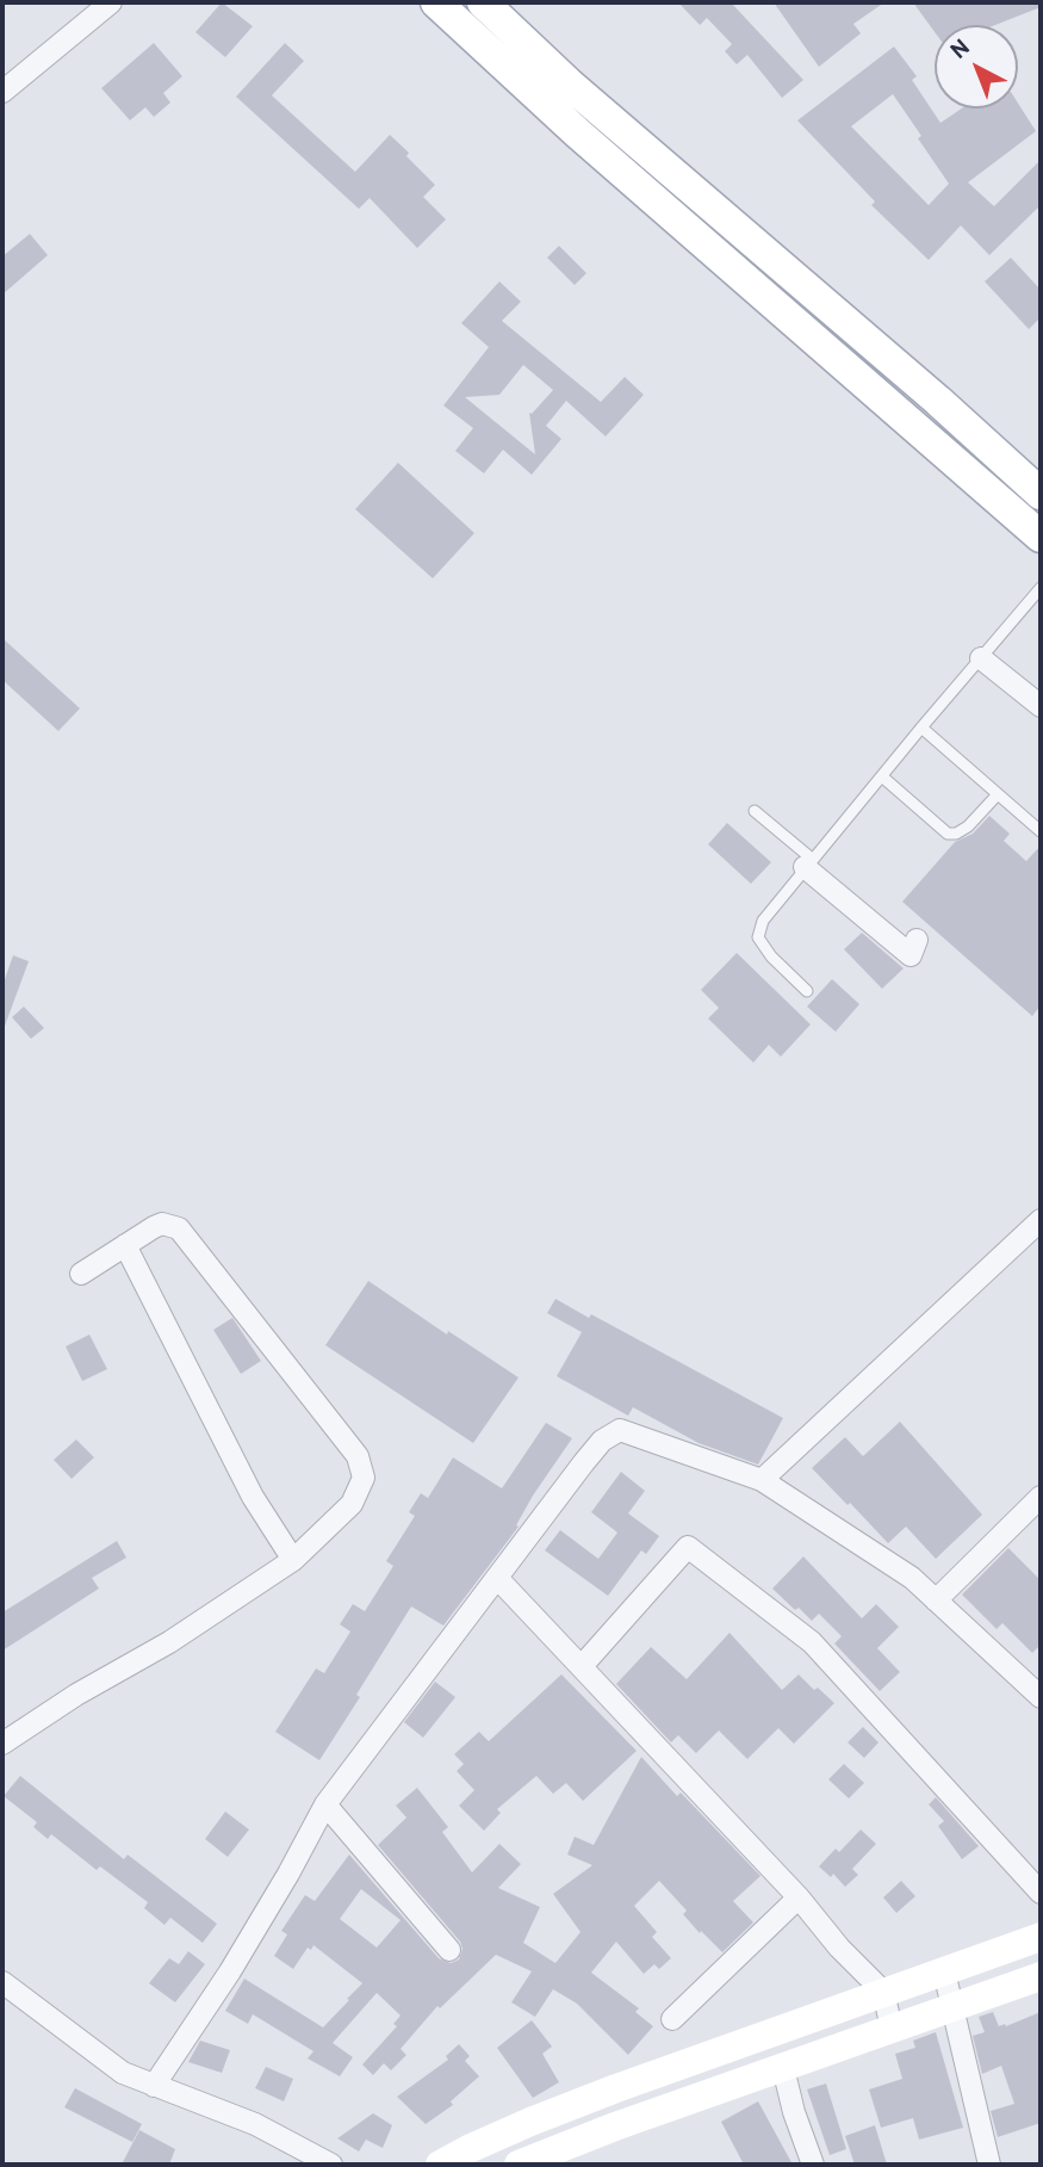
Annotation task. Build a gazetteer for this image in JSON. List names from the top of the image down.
{
  "north": "top left"
}
